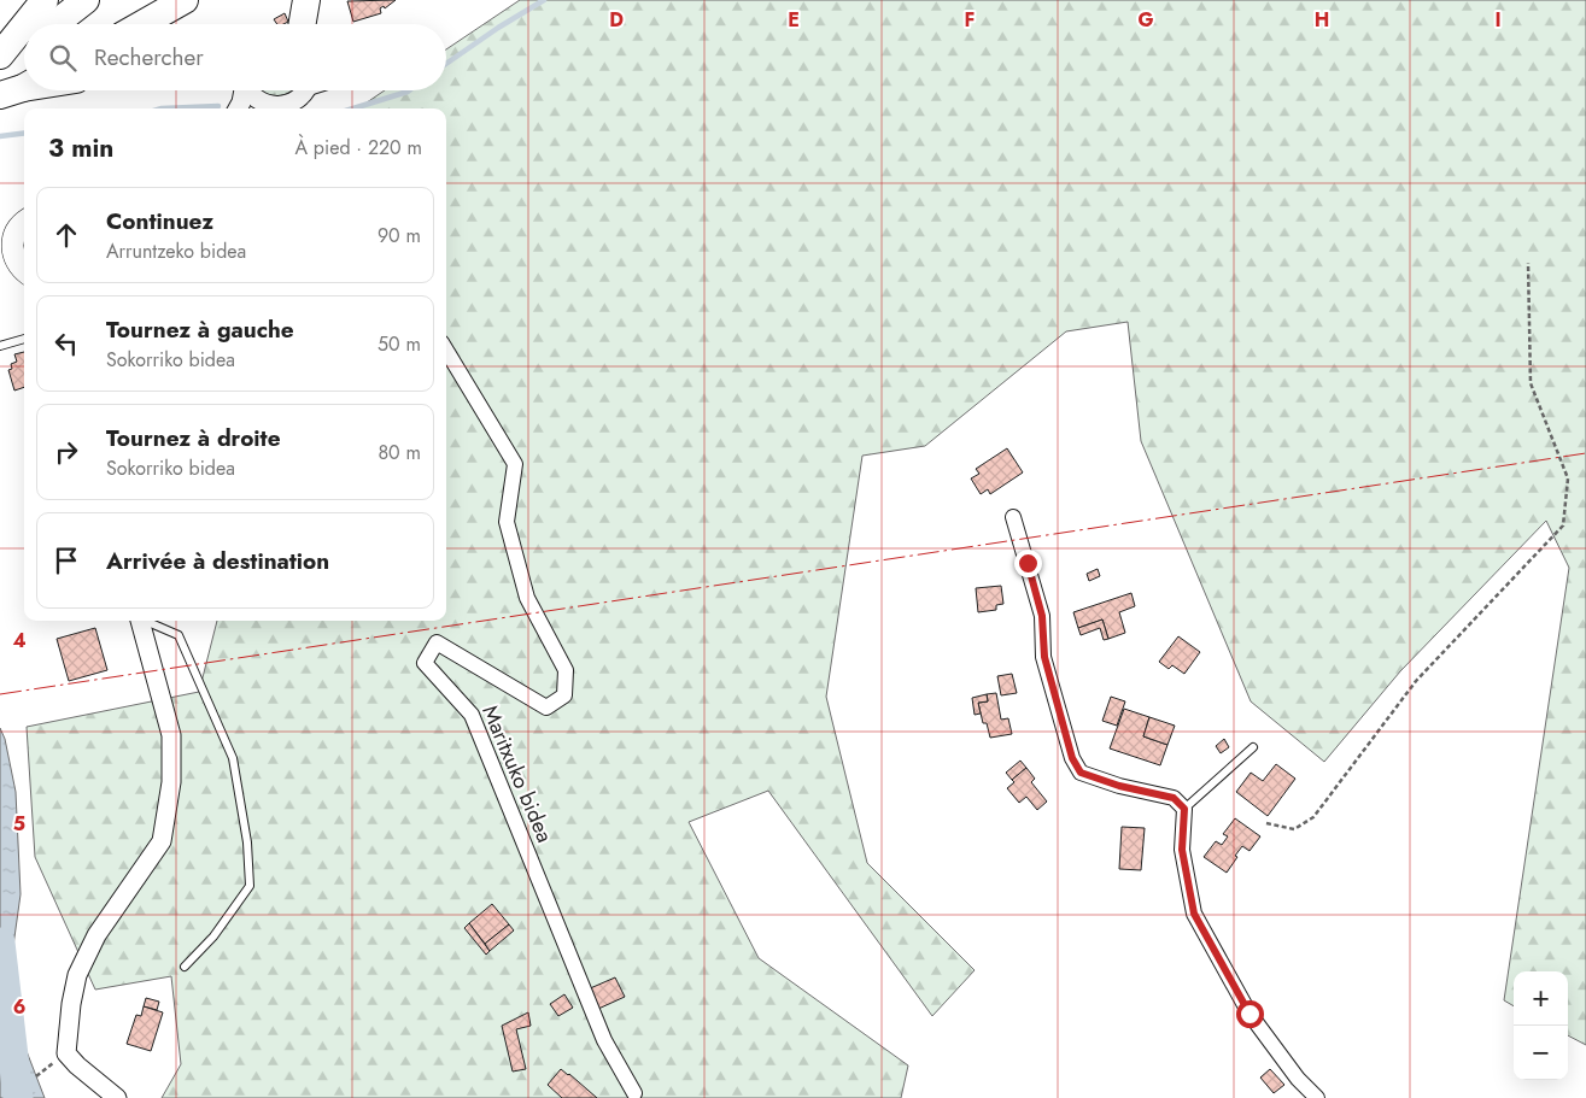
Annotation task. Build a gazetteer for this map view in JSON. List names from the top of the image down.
{
  "streets": {
    "street": ["Maritxuko bidea"]
  },
  "page": {
    "search": "Rechercher",
    "heading": ["3 min", "À pied · 220 m"],
    "list": [
      ["Continuez", "Arruntzeko bidea", "90 m"],
      ["Tournez à gauche", "Sokorriko bidea", "50 m"],
      ["Tournez à droite", "Sokorriko bidea", "80 m"],
      "Arrivée à destination"
    ],
    "map_buttons": ["+", "−"]
  },
  "grid": {
    "columns": [
      "D",
      "E",
      "F",
      "G",
      "H",
      "I"
    ],
    "rows": ["4", "5", "6"]
  }
}
